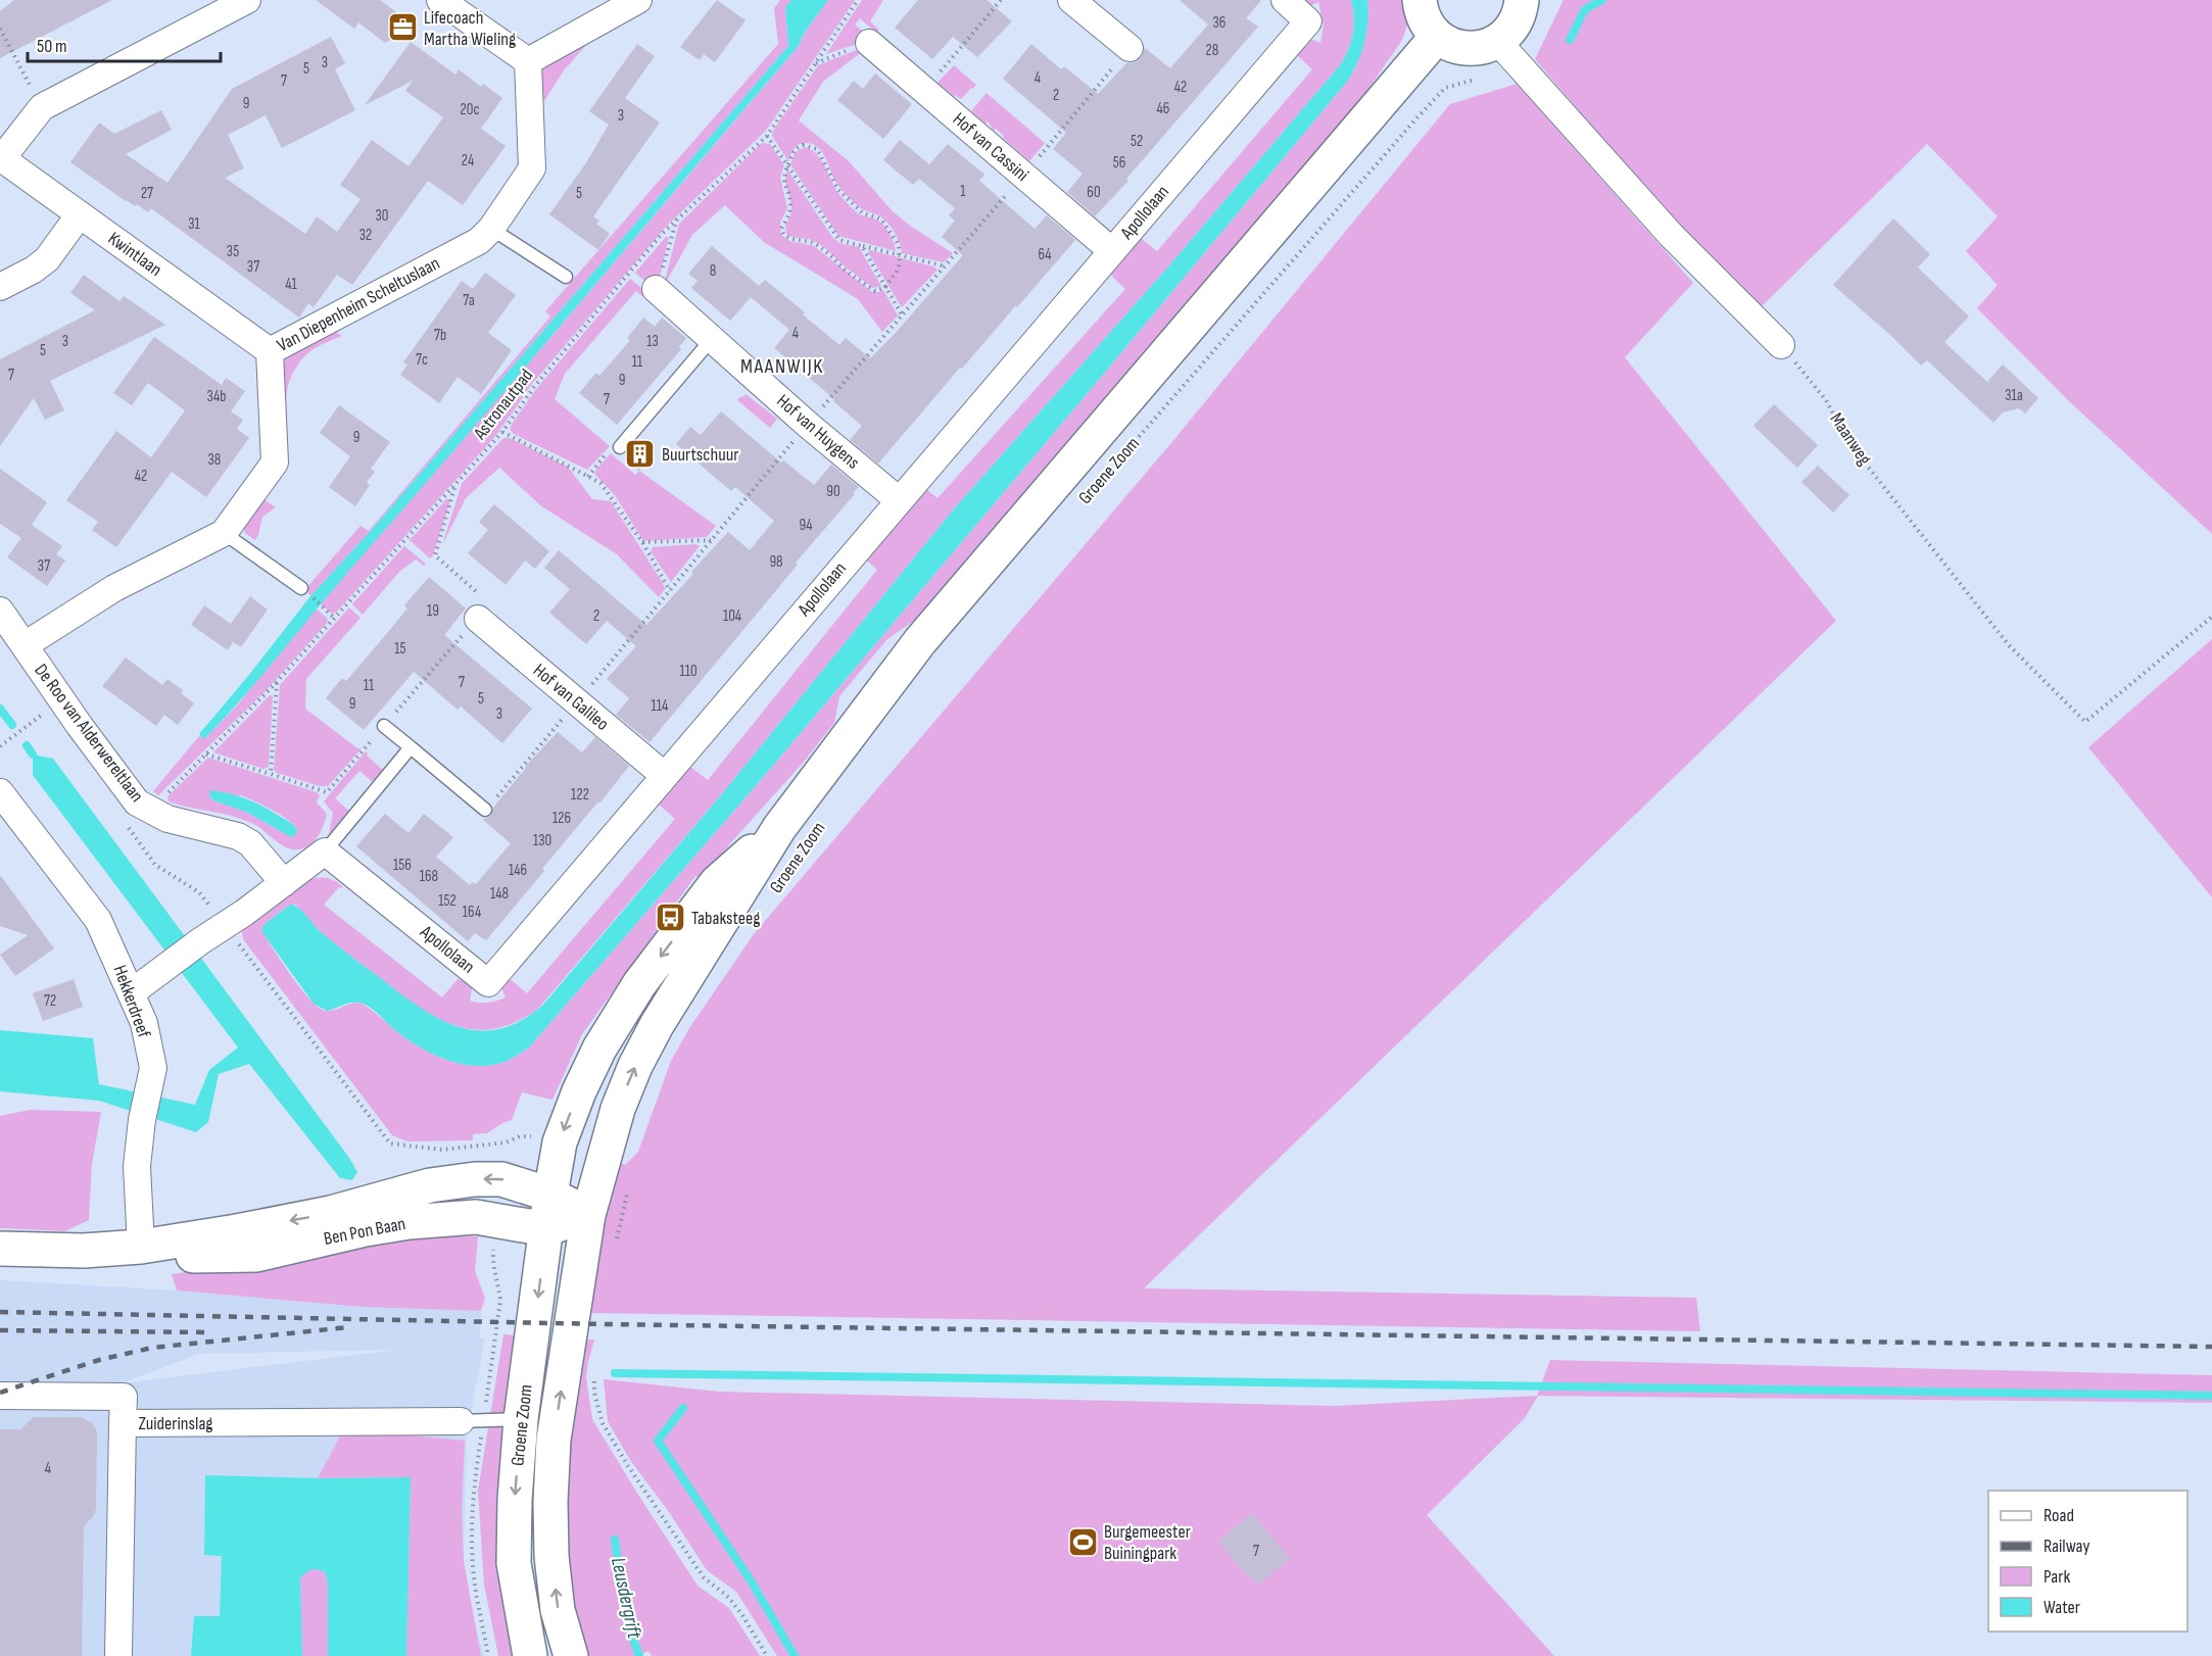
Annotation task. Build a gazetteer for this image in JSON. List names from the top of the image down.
{
  "streets": {
    "main road": ["Groene Zoom", "Ben Pon Baan"],
    "street": [
      "Hof van Cassini",
      "Apollolaan",
      "Kwintlaan",
      "Van Diepenheim Scheltuslaan",
      "Hof van Huygens",
      "Hof van Galileo",
      "De Roo van Alderwereltlaan",
      "Hekkerdreef",
      "Zuiderinslag"
    ],
    "path": ["Astronautpad", "Maanweg"]
  },
  "crossings": [
    ["Hof van Cassini", "Apollolaan"],
    ["Apollolaan", "Hof van Huygens"],
    ["Apollolaan", "Hof van Galileo"],
    ["Kwintlaan", "Van Diepenheim Scheltuslaan"],
    ["Van Diepenheim Scheltuslaan", "De Roo van Alderwereltlaan"],
    ["Astronautpad", "De Roo van Alderwereltlaan"],
    ["Groene Zoom", "Ben Pon Baan"],
    ["Hekkerdreef", "Ben Pon Baan"]
  ],
  "districts": ["MAANWIJK"],
  "water": ["Leusdergrift"],
  "places": {
    "office": ["Lifecoach Martha Wieling"],
    "building": ["Buurtschuur"],
    "bus stop": ["Tabaksteeg"],
    "sports": ["Burgemeester Buiningpark"]
  },
  "house_numbers": [
    "36",
    "28",
    "3",
    "5",
    "4",
    "7",
    "42",
    "2",
    "9",
    "46",
    "20c",
    "3",
    "52",
    "24",
    "56",
    "1",
    "60",
    "27",
    "5",
    "30",
    "31",
    "32",
    "35",
    "64",
    "37",
    "8",
    "41",
    "7a",
    "4",
    "7b",
    "3",
    "13",
    "5",
    "7c",
    "11",
    "7",
    "9",
    "31a",
    "34b",
    "7",
    "9",
    "38",
    "42",
    "90",
    "94",
    "98",
    "37",
    "19",
    "2",
    "104",
    "15",
    "110",
    "7",
    "11",
    "5",
    "9",
    "114",
    "3",
    "122",
    "126",
    "130",
    "156",
    "146",
    "168",
    "148",
    "152",
    "164",
    "72",
    "4",
    "7"
  ],
  "legend": [
    "Road",
    "Railway",
    "Park",
    "Water"
  ],
  "scale_bar": "50 m"
}
